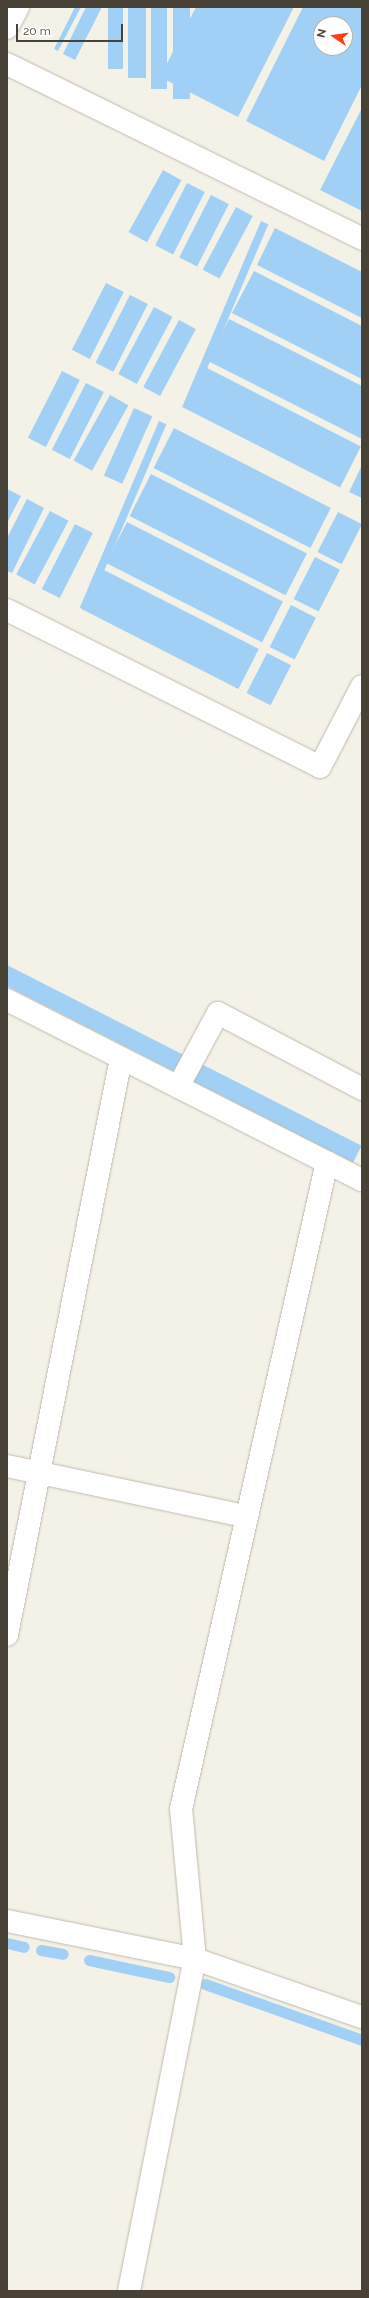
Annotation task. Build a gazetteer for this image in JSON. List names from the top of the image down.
{
  "scale_bar": "20 m",
  "north": "left"
}
